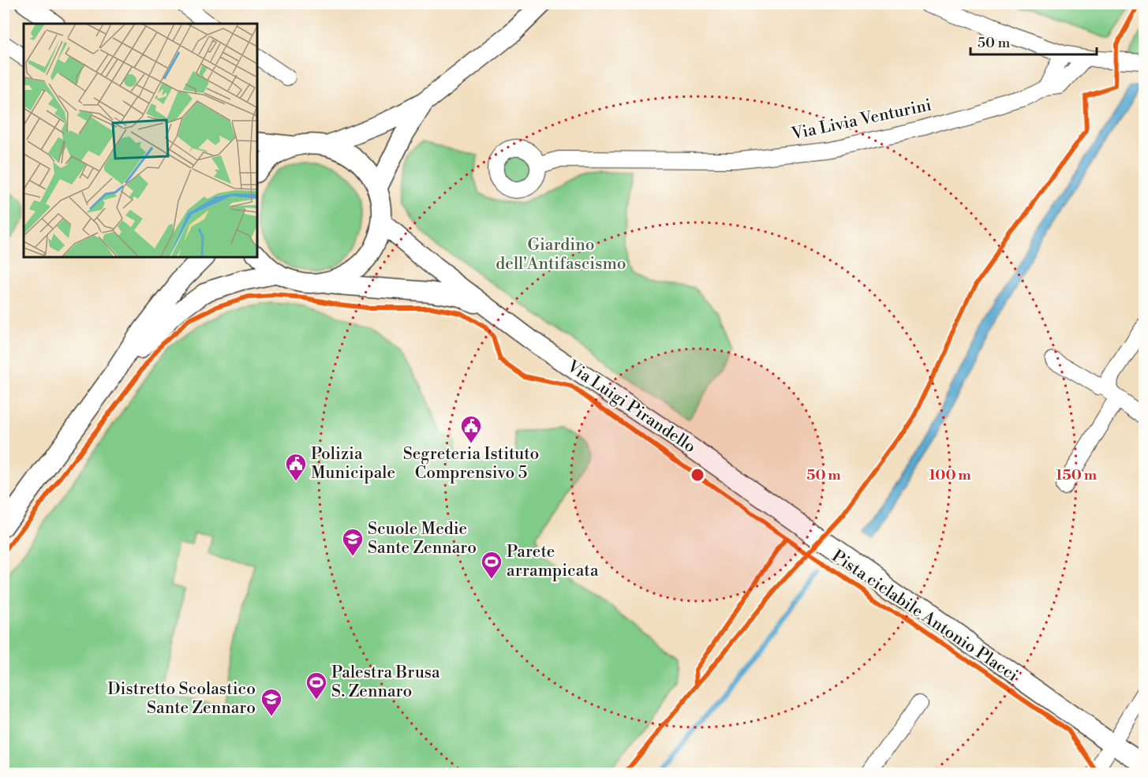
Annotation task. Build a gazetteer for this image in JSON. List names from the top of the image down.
{
  "streets": {
    "street": ["Via Livia Venturini", "Via Luigi Pirandello"],
    "cycle path": ["Pista ciclabile Antonio Placci"]
  },
  "parks": ["Giardino dell'Antifascismo"],
  "places": {
    "public building": ["Segreteria Istituto Comprensivo 5", "Polizia Municipale"],
    "school or university": ["Scuole Medie Sante Zennaro", "Distretto Scolastico Sante Zennaro"],
    "sports": ["Parete arrampicata", "Palestra Brusa S. Zennaro"]
  },
  "scale_bar": "50 m",
  "rings": ["50 m", "100 m", "150 m"]
}
